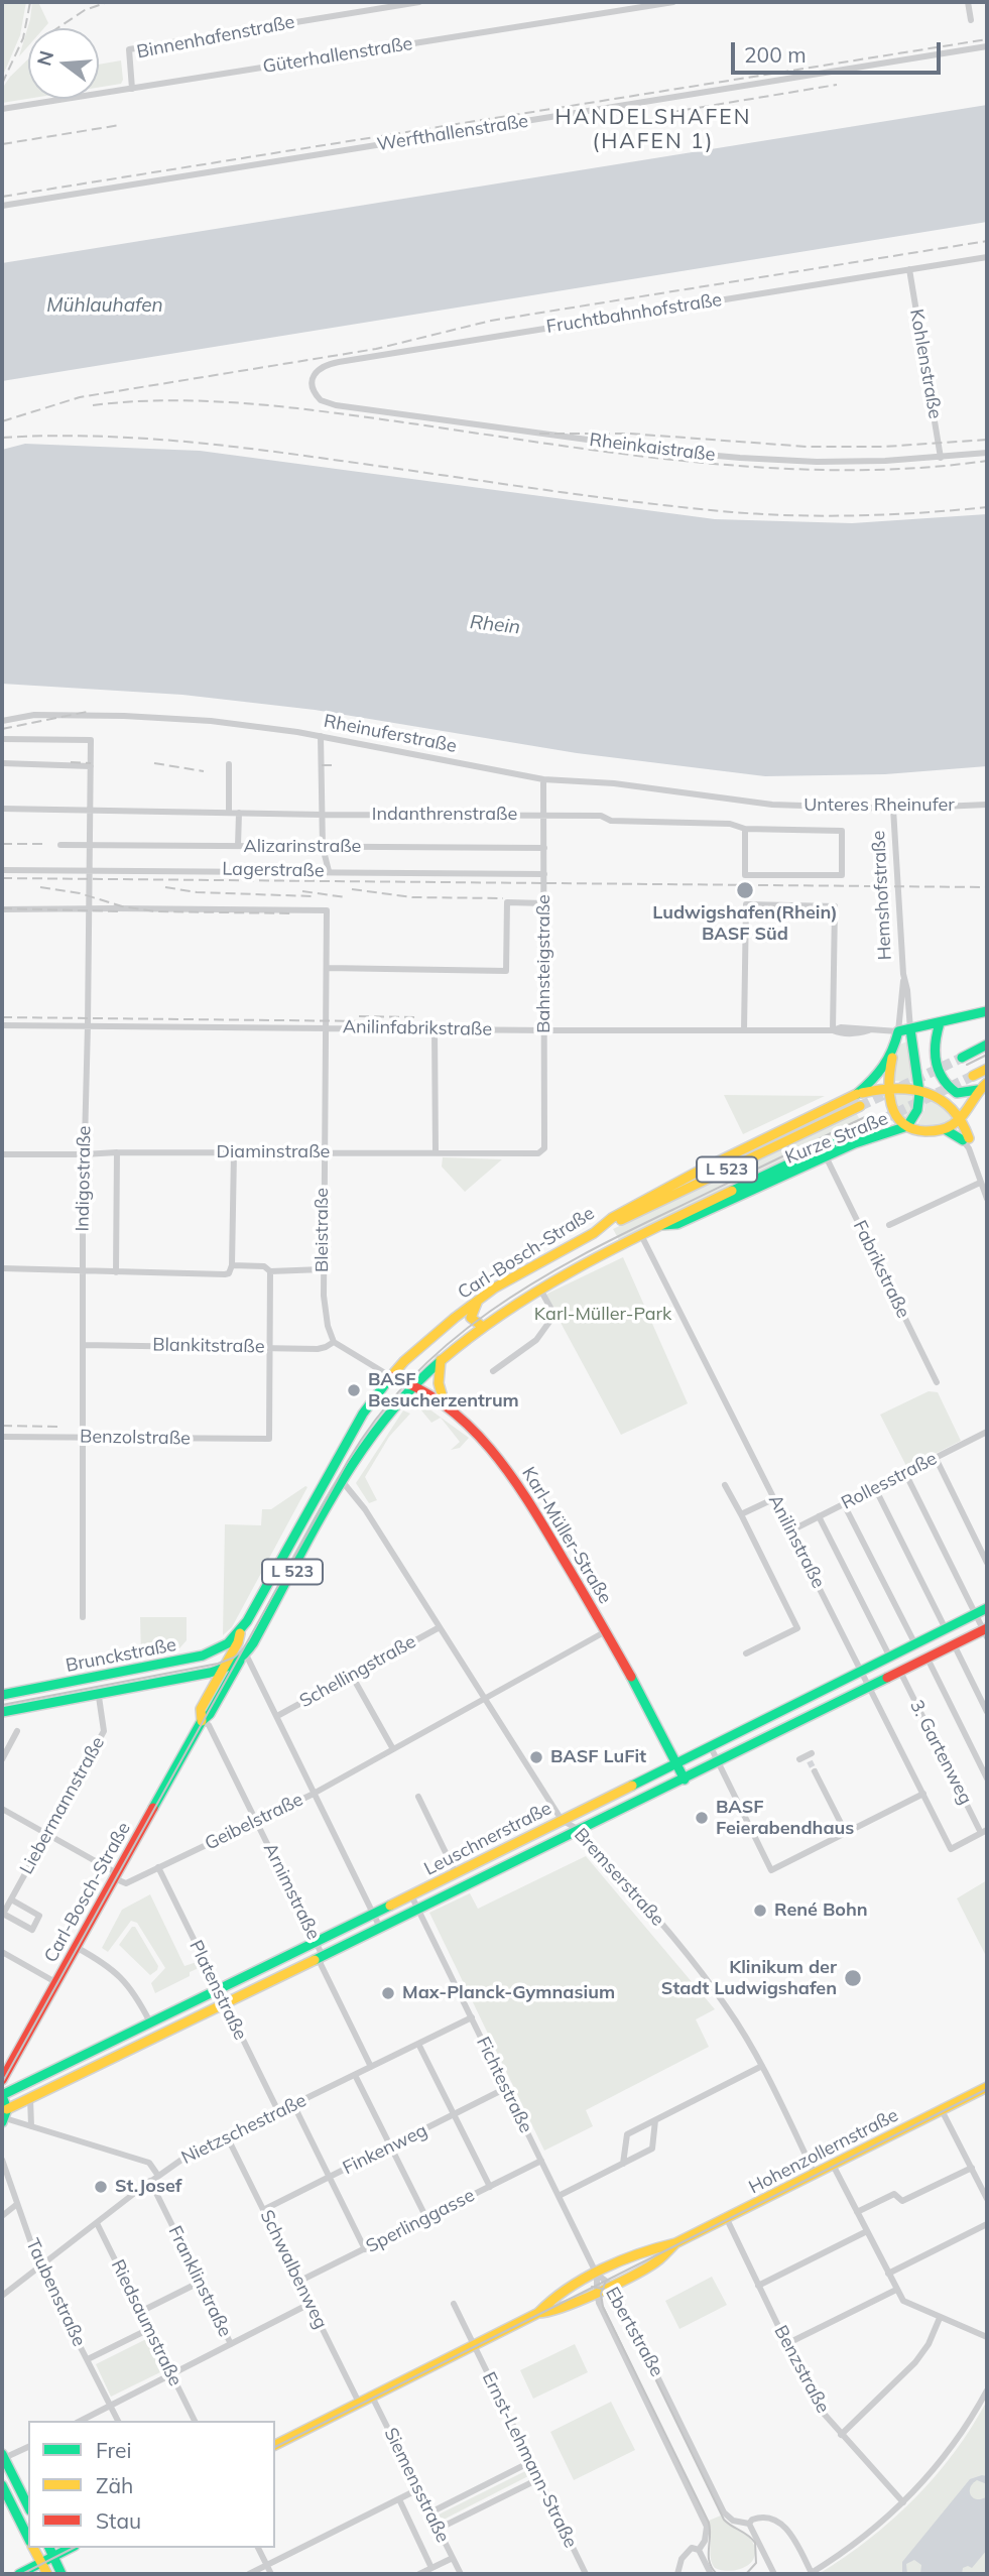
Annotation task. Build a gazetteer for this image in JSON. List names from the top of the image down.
{
  "streets": {
    "street": [
      "Binnenhafenstraße",
      "Güterhallenstraße",
      "Werfthallenstraße",
      "Fruchtbahnhofstraße",
      "Kohlenstraße",
      "Rheinkaistraße",
      "Rheinuferstraße",
      "Unteres Rheinufer",
      "Indanthrenstraße",
      "Alizarinstraße",
      "Lagerstraße",
      "Hemshofstraße",
      "Bahnsteigstraße",
      "Anilinfabrikstraße",
      "Kurze Straße",
      "Diaminstraße",
      "L 523",
      "Indigostraße",
      "Bleistraße",
      "Carl-Bosch-Straße",
      "Fabrikstraße",
      "Blankitstraße",
      "Benzolstraße",
      "Rollesstraße",
      "Karl-Müller-Straße",
      "Anilinstraße",
      "Brunckstraße",
      "Schellingstraße",
      "3. Gartenweg",
      "Liebermannstraße",
      "Geibelstraße",
      "Leuschnerstraße",
      "Bremserstraße",
      "Arnimstraße",
      "Platenstraße",
      "Fichtestraße",
      "Nietzschestraße",
      "Finkenweg",
      "Hohenzollernstraße",
      "Sperlinggasse",
      "Schwalbenweg",
      "Franklinstraße",
      "Taubenstraße",
      "Riedsaumstraße",
      "Ebertstraße",
      "Benzstraße",
      "Ernst-Lehmann-Straße",
      "Siemensstraße"
    ]
  },
  "crossings": [
    ["Binnenhafenstraße", "Güterhallenstraße"],
    ["Fruchtbahnhofstraße", "Kohlenstraße"],
    ["Fruchtbahnhofstraße", "Rheinkaistraße"],
    ["Kohlenstraße", "Rheinkaistraße"],
    ["Rheinuferstraße", "Unteres Rheinufer"],
    ["Rheinuferstraße", "Bahnsteigstraße"],
    ["Unteres Rheinufer", "Hemshofstraße"],
    ["Indanthrenstraße", "Bahnsteigstraße"],
    ["Indanthrenstraße", "Indigostraße"],
    ["Alizarinstraße", "Bahnsteigstraße"],
    ["Alizarinstraße", "Indigostraße"],
    ["Lagerstraße", "Bahnsteigstraße"],
    ["Lagerstraße", "Indigostraße"],
    ["Hemshofstraße", "Anilinfabrikstraße"],
    ["Hemshofstraße", "Kurze Straße"],
    ["Hemshofstraße", "L 523"],
    ["Bahnsteigstraße", "Anilinfabrikstraße"],
    ["Bahnsteigstraße", "Diaminstraße"],
    ["Anilinfabrikstraße", "L 523"],
    ["Anilinfabrikstraße", "Indigostraße"],
    ["Anilinfabrikstraße", "Bleistraße"],
    ["Kurze Straße", "L 523"],
    ["Kurze Straße", "Carl-Bosch-Straße"],
    ["Kurze Straße", "Fabrikstraße"],
    ["Diaminstraße", "Indigostraße"],
    ["Diaminstraße", "Bleistraße"],
    ["L 523", "Carl-Bosch-Straße"],
    ["Indigostraße", "Bleistraße"],
    ["Indigostraße", "Blankitstraße"],
    ["Indigostraße", "Benzolstraße"],
    ["Bleistraße", "Blankitstraße"],
    ["Bleistraße", "Karl-Müller-Straße"],
    ["Carl-Bosch-Straße", "Karl-Müller-Straße"],
    ["Carl-Bosch-Straße", "Anilinstraße"],
    ["Carl-Bosch-Straße", "Brunckstraße"],
    ["Carl-Bosch-Straße", "Geibelstraße"],
    ["Carl-Bosch-Straße", "Bremserstraße"],
    ["Carl-Bosch-Straße", "Arnimstraße"],
    ["Blankitstraße", "Benzolstraße"],
    ["Blankitstraße", "Karl-Müller-Straße"],
    ["Rollesstraße", "Anilinstraße"],
    ["Karl-Müller-Straße", "Geibelstraße"],
    ["Karl-Müller-Straße", "Leuschnerstraße"],
    ["Anilinstraße", "3. Gartenweg"],
    ["Anilinstraße", "Leuschnerstraße"],
    ["Brunckstraße", "Liebermannstraße"],
    ["Schellingstraße", "Bremserstraße"],
    ["3. Gartenweg", "Leuschnerstraße"],
    ["Geibelstraße", "Bremserstraße"],
    ["Geibelstraße", "Arnimstraße"],
    ["Geibelstraße", "Platenstraße"],
    ["Leuschnerstraße", "Bremserstraße"],
    ["Leuschnerstraße", "Arnimstraße"],
    ["Leuschnerstraße", "Platenstraße"],
    ["Leuschnerstraße", "Fichtestraße"],
    ["Bremserstraße", "Hohenzollernstraße"],
    ["Arnimstraße", "Nietzschestraße"],
    ["Platenstraße", "Nietzschestraße"],
    ["Fichtestraße", "Nietzschestraße"],
    ["Fichtestraße", "Finkenweg"],
    ["Fichtestraße", "Hohenzollernstraße"],
    ["Fichtestraße", "Sperlinggasse"],
    ["Fichtestraße", "Ebertstraße"],
    ["Nietzschestraße", "Schwalbenweg"],
    ["Nietzschestraße", "Franklinstraße"],
    ["Nietzschestraße", "Taubenstraße"],
    ["Nietzschestraße", "Riedsaumstraße"],
    ["Finkenweg", "Schwalbenweg"],
    ["Hohenzollernstraße", "Schwalbenweg"],
    ["Hohenzollernstraße", "Ebertstraße"],
    ["Hohenzollernstraße", "Benzstraße"],
    ["Hohenzollernstraße", "Ernst-Lehmann-Straße"],
    ["Hohenzollernstraße", "Siemensstraße"],
    ["Sperlinggasse", "Schwalbenweg"]
  ],
  "districts": ["HANDELSHAFEN (HAFEN 1)"],
  "water": ["Mühlauhafen", "Rhein"],
  "parks": ["Karl-Müller-Park"],
  "places": [
    "Ludwigshafen(Rhein) BASF Süd",
    "BASF Besucherzentrum",
    "BASF LuFit",
    "BASF Feierabendhaus",
    "René Bohn",
    "Klinikum der Stadt Ludwigshafen",
    "Max-Planck-Gymnasium",
    "St.Josef"
  ],
  "legend": ["Frei", "Zäh", "Stau"],
  "scale_bar": "200 m",
  "north": "left"
}
